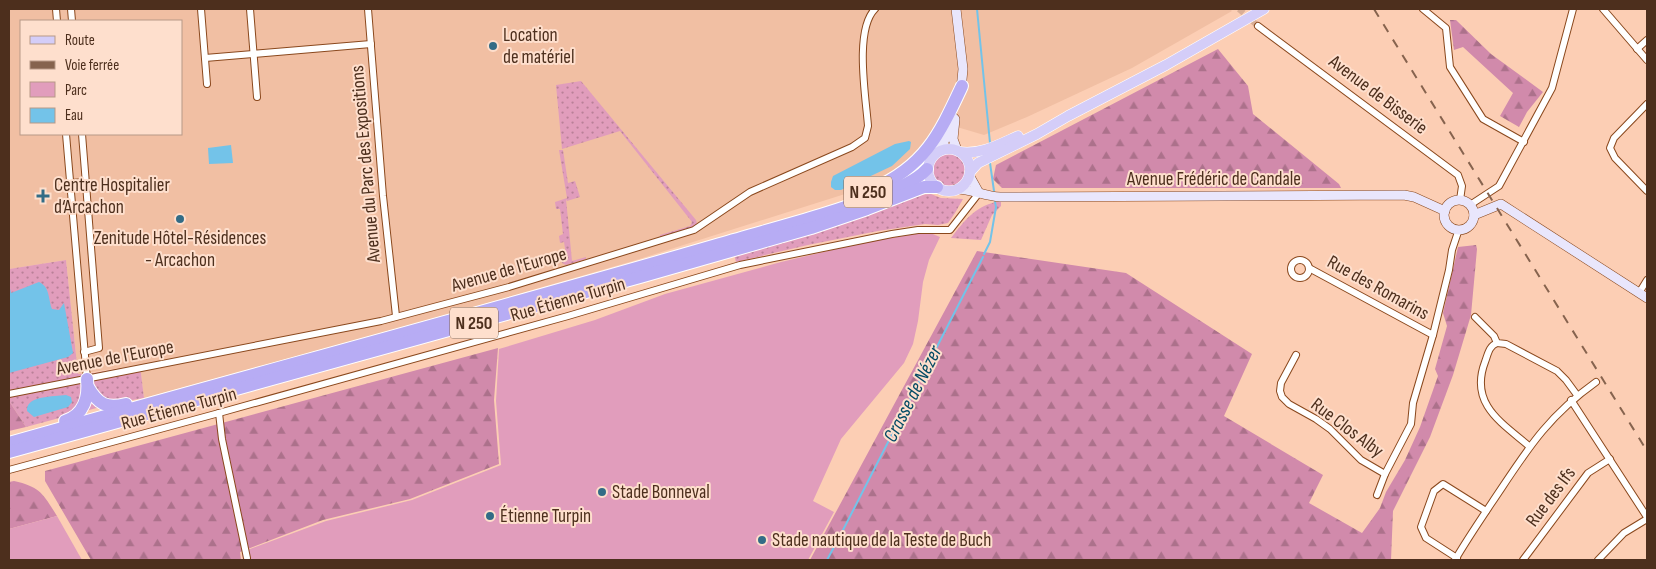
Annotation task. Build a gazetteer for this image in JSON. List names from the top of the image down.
{
  "streets": {
    "highway": ["N 250"],
    "street": [
      "Avenue de Bisserie",
      "Avenue du Parc des Expositions",
      "Avenue Frédéric de Candale",
      "Avenue de l'Europe",
      "Rue des Romarins",
      "Rue Étienne Turpin",
      "Rue Clos Alby",
      "Rue des Ifs"
    ]
  },
  "crossings": [
    ["Avenue de Bisserie", "Avenue Frédéric de Candale"],
    ["Avenue de Bisserie", "Rue Clos Alby"],
    ["Avenue du Parc des Expositions", "Avenue de l'Europe"],
    ["Avenue Frédéric de Candale", "N 250"],
    ["Avenue Frédéric de Candale", "Rue Étienne Turpin"],
    ["Avenue Frédéric de Candale", "Rue Clos Alby"],
    ["Rue des Romarins", "Rue Clos Alby"]
  ],
  "water": ["Crasse de Nézer"],
  "places": {
    "other": [
      "Location de matériel",
      "Zenitude Hôtel-Résidences - Arcachon",
      "Stade Bonneval",
      "Étienne Turpin",
      "Stade nautique de la Teste de Buch"
    ],
    "health": ["Centre Hospitalier d‘Arcachon"]
  },
  "legend": [
    "Route",
    "Voie ferrée",
    "Parc",
    "Eau"
  ]
}
